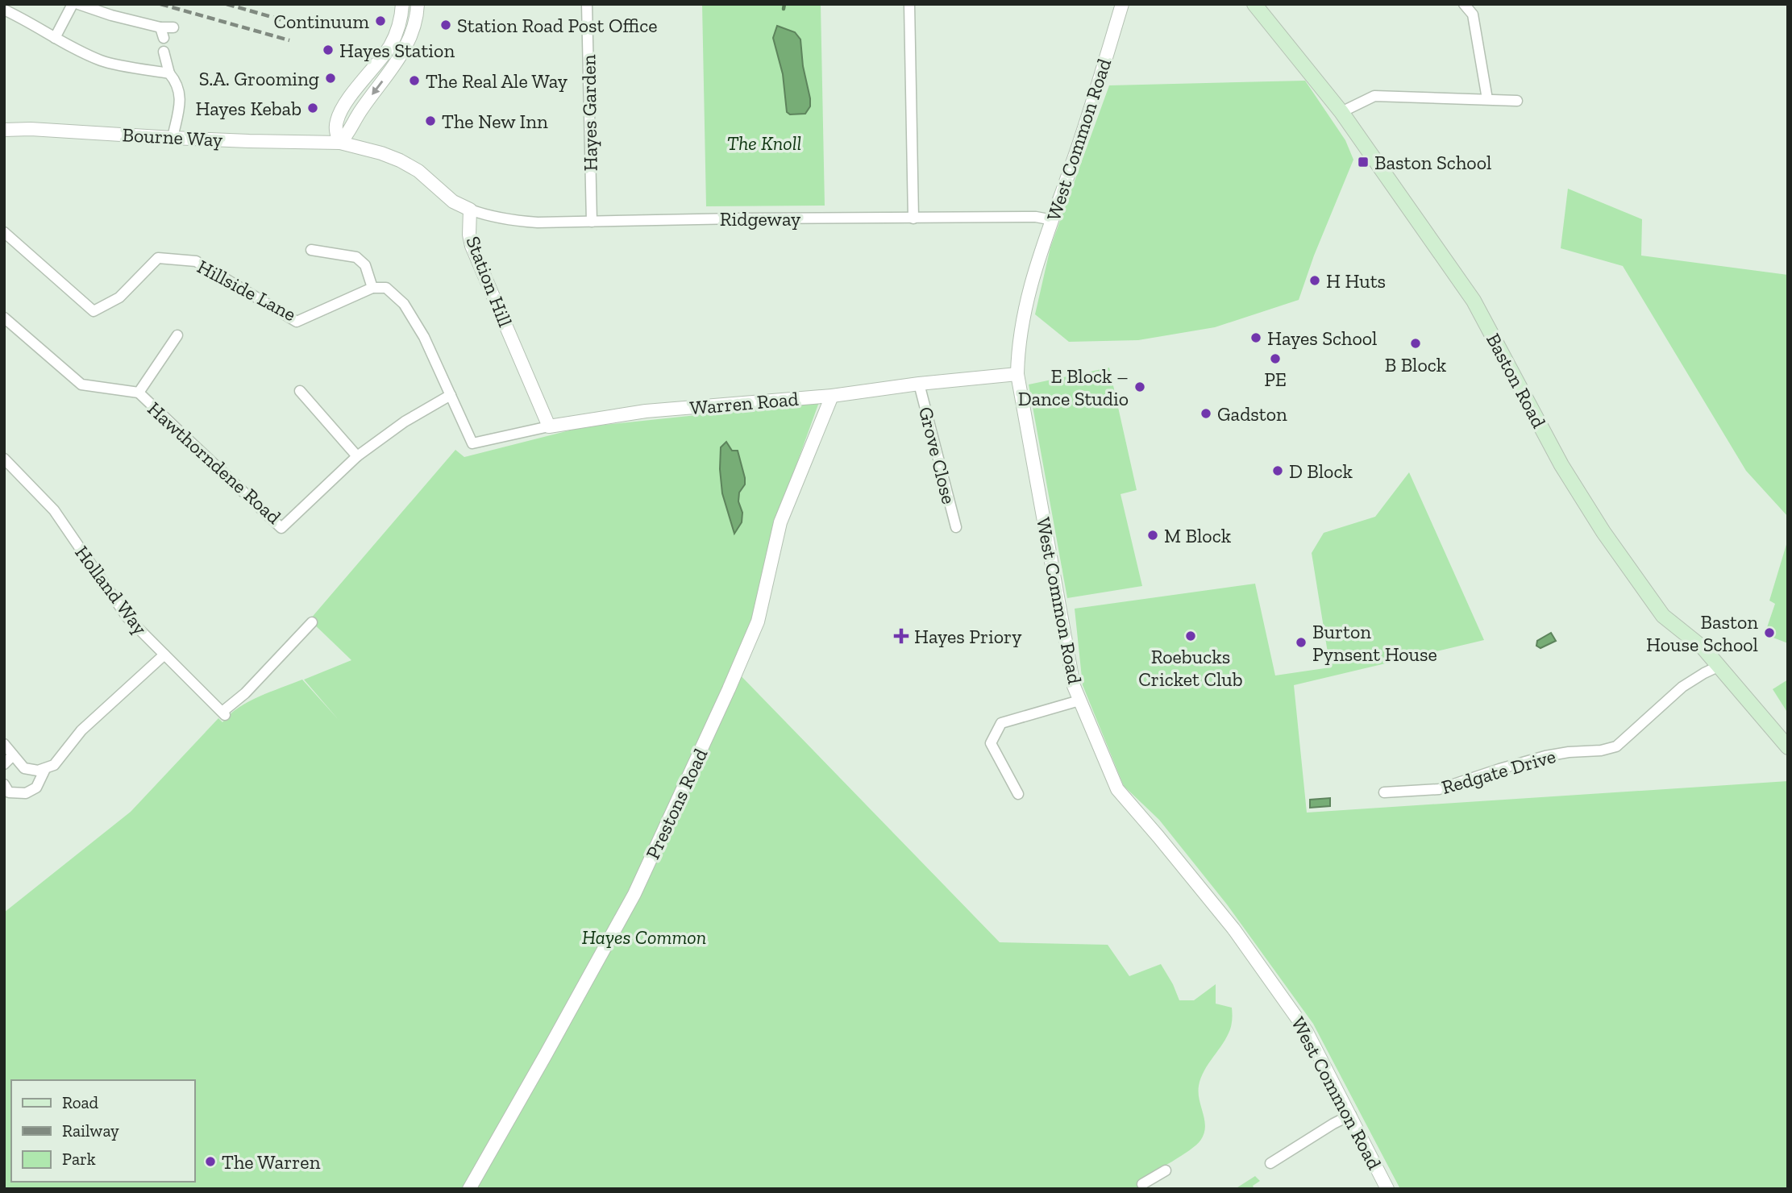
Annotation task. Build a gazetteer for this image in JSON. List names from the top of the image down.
{
  "streets": {
    "main road": ["Baston Road"],
    "street": [
      "Hayes Garden",
      "Bourne Way",
      "West Common Road",
      "Ridgeway",
      "Station Hill",
      "Hillside Lane",
      "Warren Road",
      "Grove Close",
      "Hawthorndene Road",
      "Holland Way",
      "Redgate Drive",
      "Prestons Road"
    ]
  },
  "crossings": [
    ["Hayes Garden", "Ridgeway"],
    ["Bourne Way", "Station Hill"],
    ["West Common Road", "Ridgeway"],
    ["West Common Road", "Warren Road"],
    ["Ridgeway", "Station Hill"],
    ["Station Hill", "Warren Road"],
    ["Baston Road", "Redgate Drive"],
    ["Warren Road", "Grove Close"],
    ["Warren Road", "Hawthorndene Road"],
    ["Warren Road", "Prestons Road"]
  ],
  "parks": ["The Knoll", "Hayes Common"],
  "places": {
    "other": [
      "Continuum",
      "Station Road Post Office",
      "Hayes Station",
      "S.A. Grooming",
      "The Real Ale Way",
      "Hayes Kebab",
      "The New Inn",
      "H Huts",
      "Hayes School",
      "B Block",
      "PE",
      "E Block – Dance Studio",
      "Gadston",
      "D Block",
      "M Block",
      "Baston House School",
      "Roebucks Cricket Club",
      "Burton Pynsent House",
      "The Warren"
    ],
    "transit": ["Baston School"],
    "health": ["Hayes Priory"]
  },
  "legend": ["Road", "Railway", "Park"]
}
